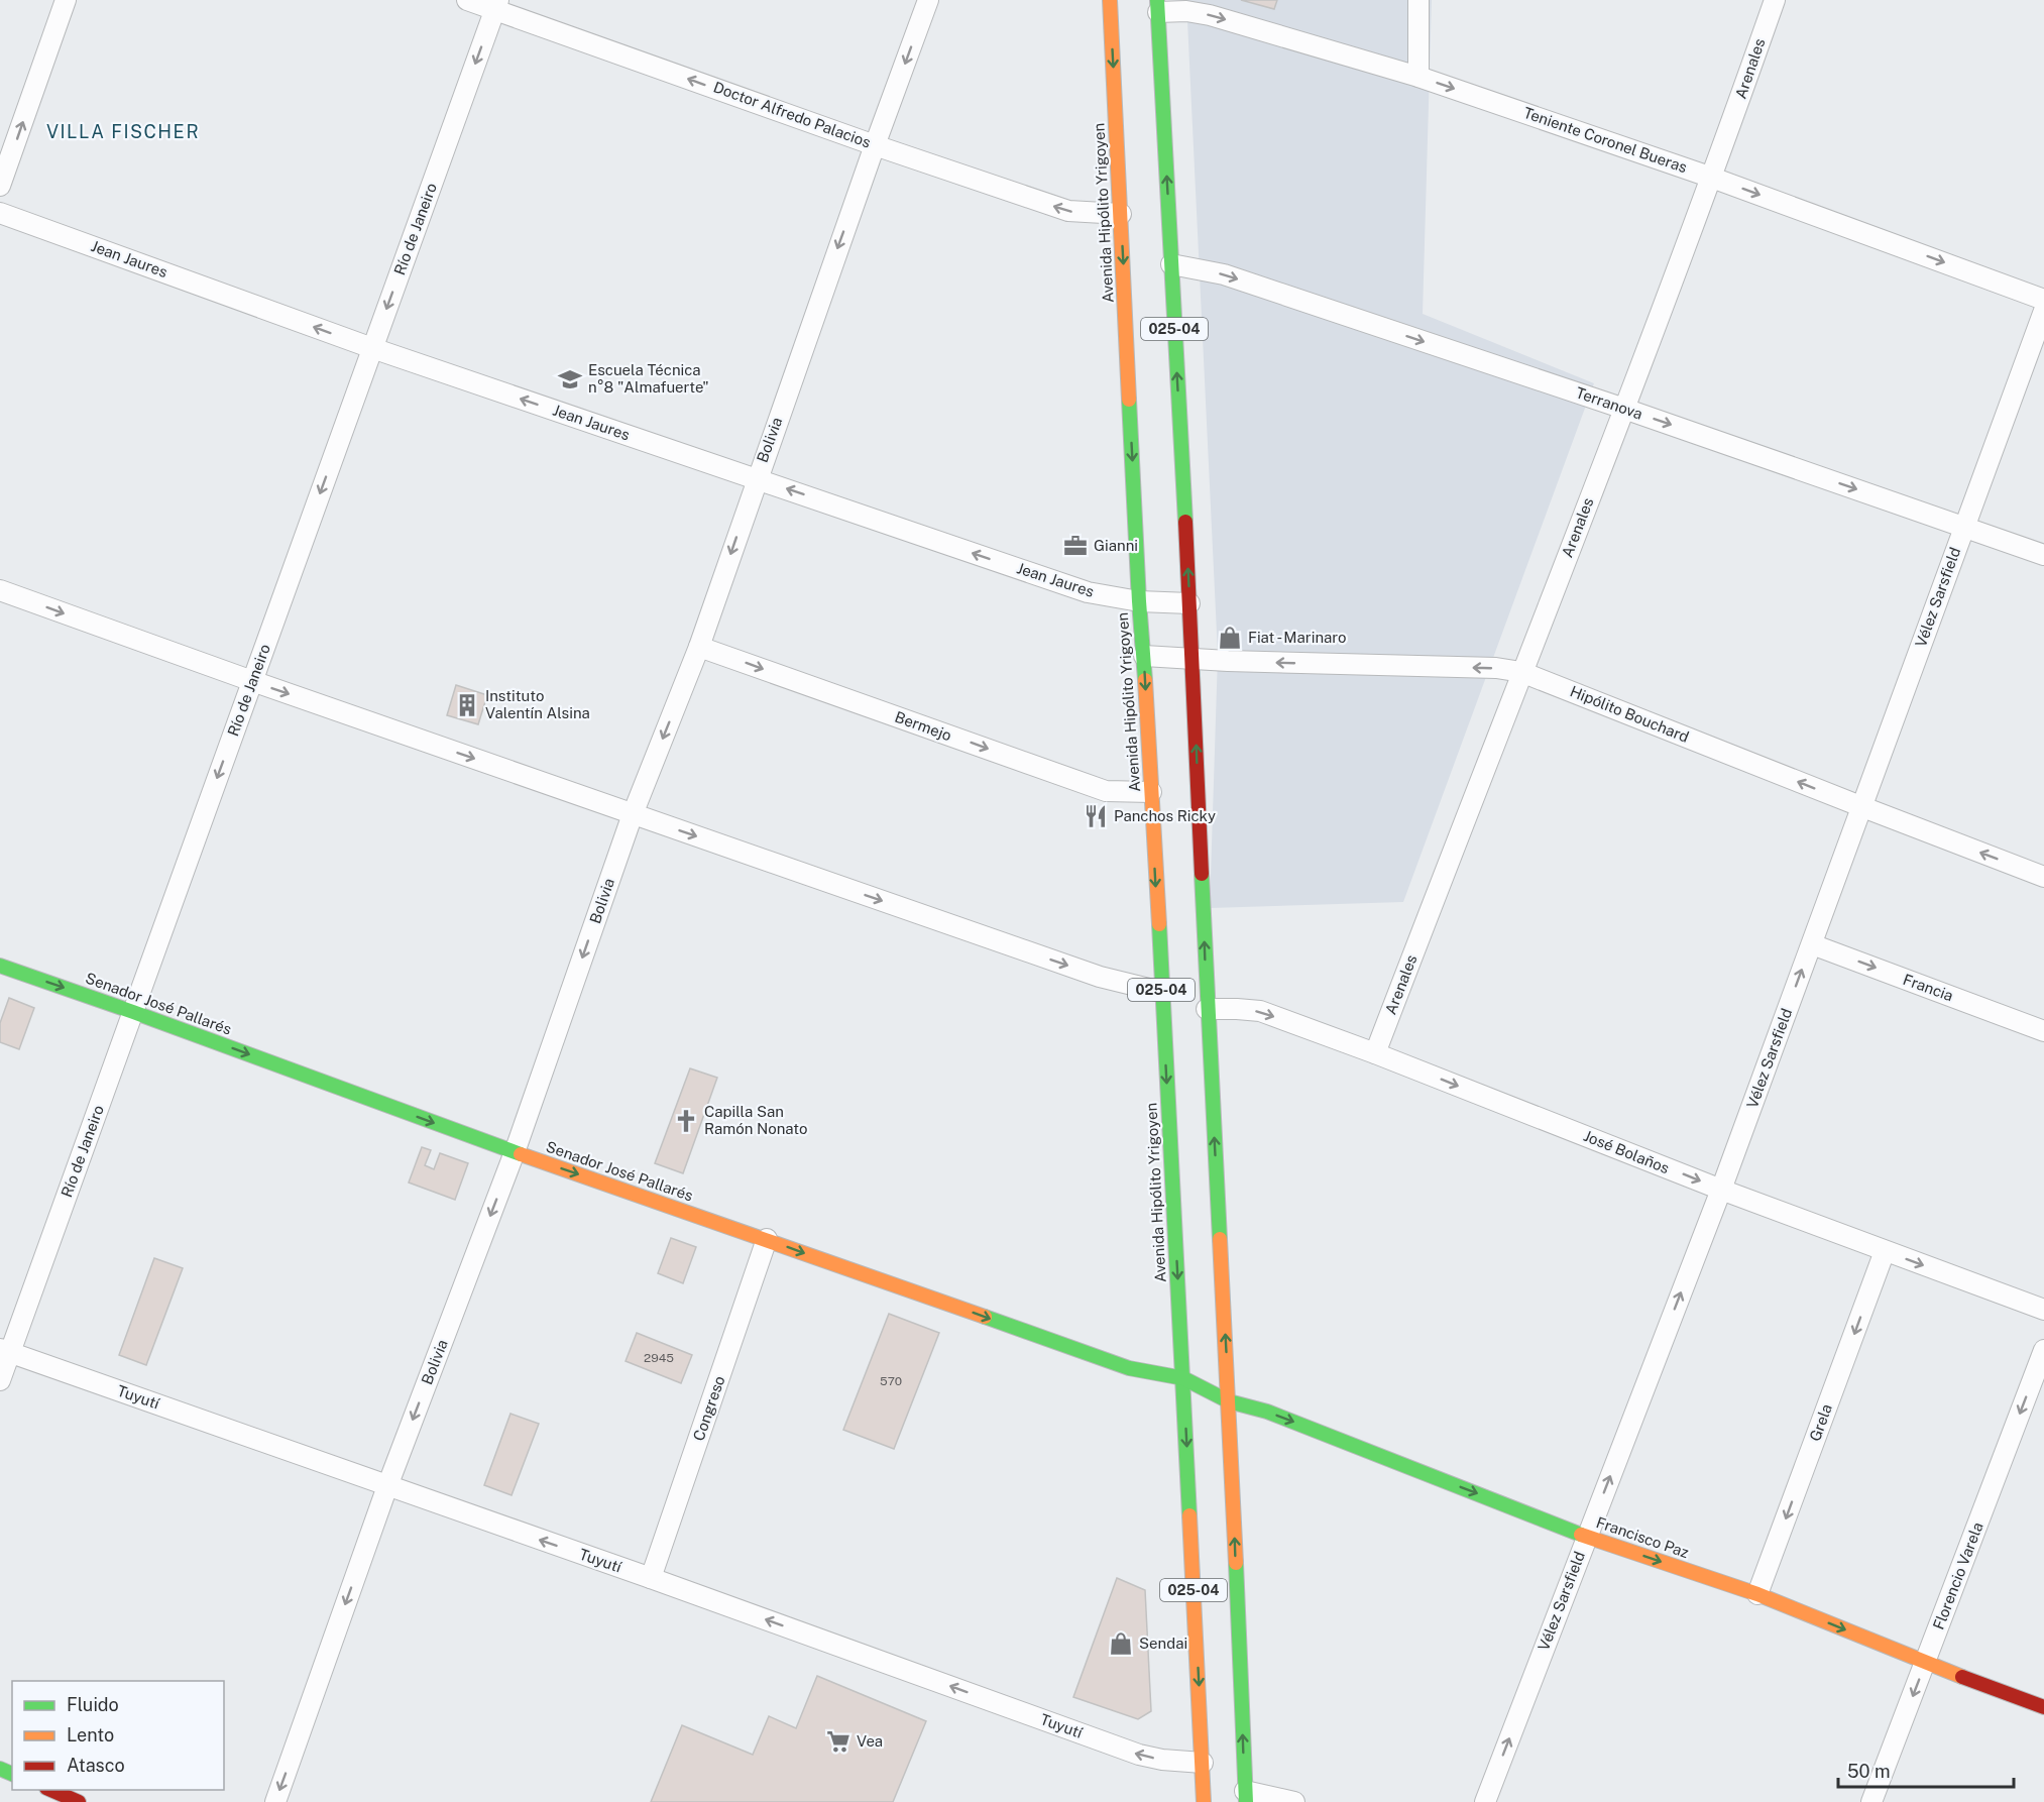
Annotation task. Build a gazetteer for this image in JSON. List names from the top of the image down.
{
  "streets": {
    "main road": [
      "Avenida Hipólito Yrigoyen",
      "025-04",
      "Senador José Pallarés",
      "Francisco Paz"
    ],
    "street": [
      "Arenales",
      "Doctor Alfredo Palacios",
      "Teniente Coronel Bueras",
      "Río de Janeiro",
      "Jean Jaures",
      "Terranova",
      "Bolivia",
      "Vélez Sarsfield",
      "Hipólito Bouchard",
      "Bermejo",
      "Francia",
      "José Bolaños",
      "Tuyutí",
      "Congreso",
      "Grela",
      "Florencio Varela"
    ]
  },
  "crossings": [
    ["Arenales", "Teniente Coronel Bueras"],
    ["Arenales", "Terranova"],
    ["Arenales", "Hipólito Bouchard"],
    ["Arenales", "José Bolaños"],
    ["Doctor Alfredo Palacios", "Avenida Hipólito Yrigoyen"],
    ["Doctor Alfredo Palacios", "Río de Janeiro"],
    ["Doctor Alfredo Palacios", "Bolivia"],
    ["Teniente Coronel Bueras", "025-04"],
    ["Avenida Hipólito Yrigoyen", "Jean Jaures"],
    ["Avenida Hipólito Yrigoyen", "Bermejo"],
    ["Avenida Hipólito Yrigoyen", "Senador José Pallarés"],
    ["Avenida Hipólito Yrigoyen", "Tuyutí"],
    ["Río de Janeiro", "Jean Jaures"],
    ["Río de Janeiro", "Senador José Pallarés"],
    ["Río de Janeiro", "Tuyutí"],
    ["Jean Jaures", "025-04"],
    ["Jean Jaures", "Bolivia"],
    ["025-04", "Terranova"],
    ["025-04", "Hipólito Bouchard"],
    ["025-04", "Senador José Pallarés"],
    ["025-04", "José Bolaños"],
    ["025-04", "Francisco Paz"],
    ["Terranova", "Vélez Sarsfield"],
    ["Bolivia", "Bermejo"],
    ["Bolivia", "Senador José Pallarés"],
    ["Bolivia", "Tuyutí"],
    ["Vélez Sarsfield", "Hipólito Bouchard"],
    ["Vélez Sarsfield", "Francia"],
    ["Vélez Sarsfield", "José Bolaños"],
    ["Vélez Sarsfield", "Francisco Paz"],
    ["Senador José Pallarés", "Congreso"],
    ["Senador José Pallarés", "Francisco Paz"],
    ["José Bolaños", "Grela"],
    ["Tuyutí", "Congreso"],
    ["Grela", "Francisco Paz"],
    ["Francisco Paz", "Florencio Varela"]
  ],
  "one_way": [
    "Doctor Alfredo Palacios",
    "Teniente Coronel Bueras",
    "Río de Janeiro",
    "Jean Jaures",
    "Terranova",
    "Bolivia",
    "Vélez Sarsfield",
    "Hipólito Bouchard",
    "Bermejo",
    "Francia",
    "Senador José Pallarés",
    "José Bolaños",
    "Tuyutí",
    "Grela",
    "Francisco Paz",
    "Florencio Varela"
  ],
  "districts": ["VILLA FISCHER"],
  "places": {
    "school or university": ["Escuela Técnica n°8 \"Almafuerte\""],
    "office": ["Gianni"],
    "shop": ["Fiat - Marinaro", "Sendai"],
    "building": ["Instituto Valentín Alsina"],
    "restaurant": ["Panchos Ricky"],
    "church": ["Capilla San Ramón Nonato"],
    "supermarket": ["Vea"]
  },
  "house_numbers": ["2945", "570"],
  "legend": ["Fluido", "Lento", "Atasco"],
  "scale_bar": "50 m"
}
